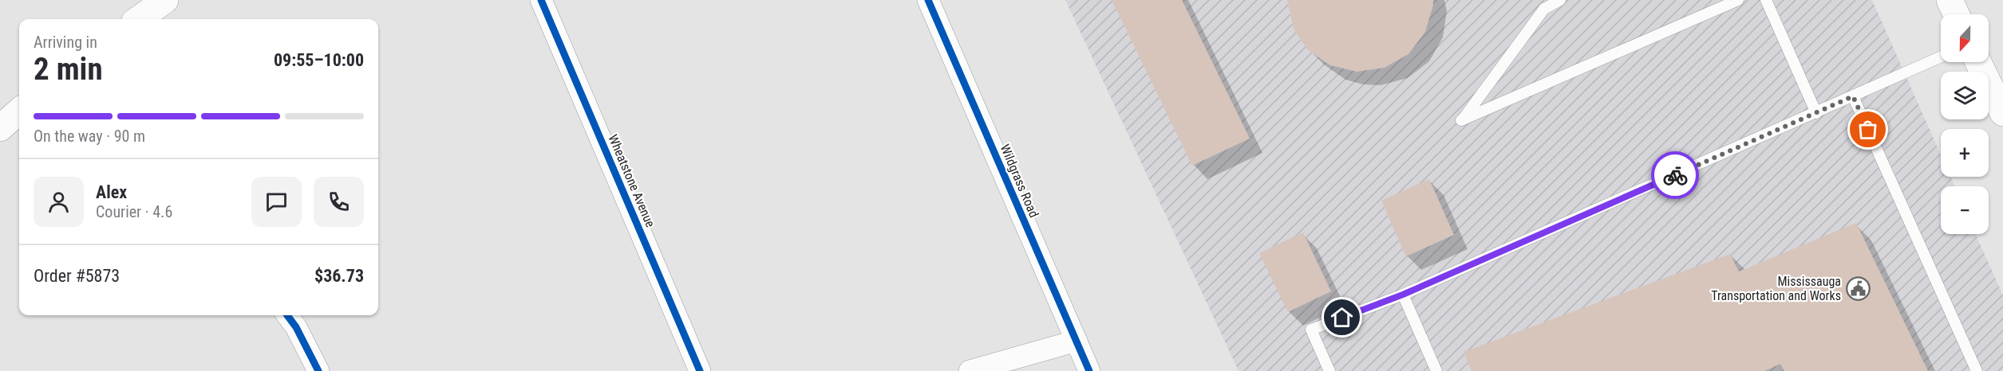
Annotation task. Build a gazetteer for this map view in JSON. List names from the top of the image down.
{
  "streets": {
    "street": ["Wheatstone Avenue", "Wildgrass Road"]
  },
  "places": {
    "public building": ["Mississauga Transportation and Works"]
  },
  "north": "bottom",
  "page": {
    "map_buttons": ["+", "−"],
    "heading": ["2 min", "Arriving in", "09:55–10:00"],
    "panel": [
      "Alex",
      "Courier · 4.6",
      "Order #5873",
      "$36.73"
    ],
    "bar": "On the way · 90 m"
  }
}
